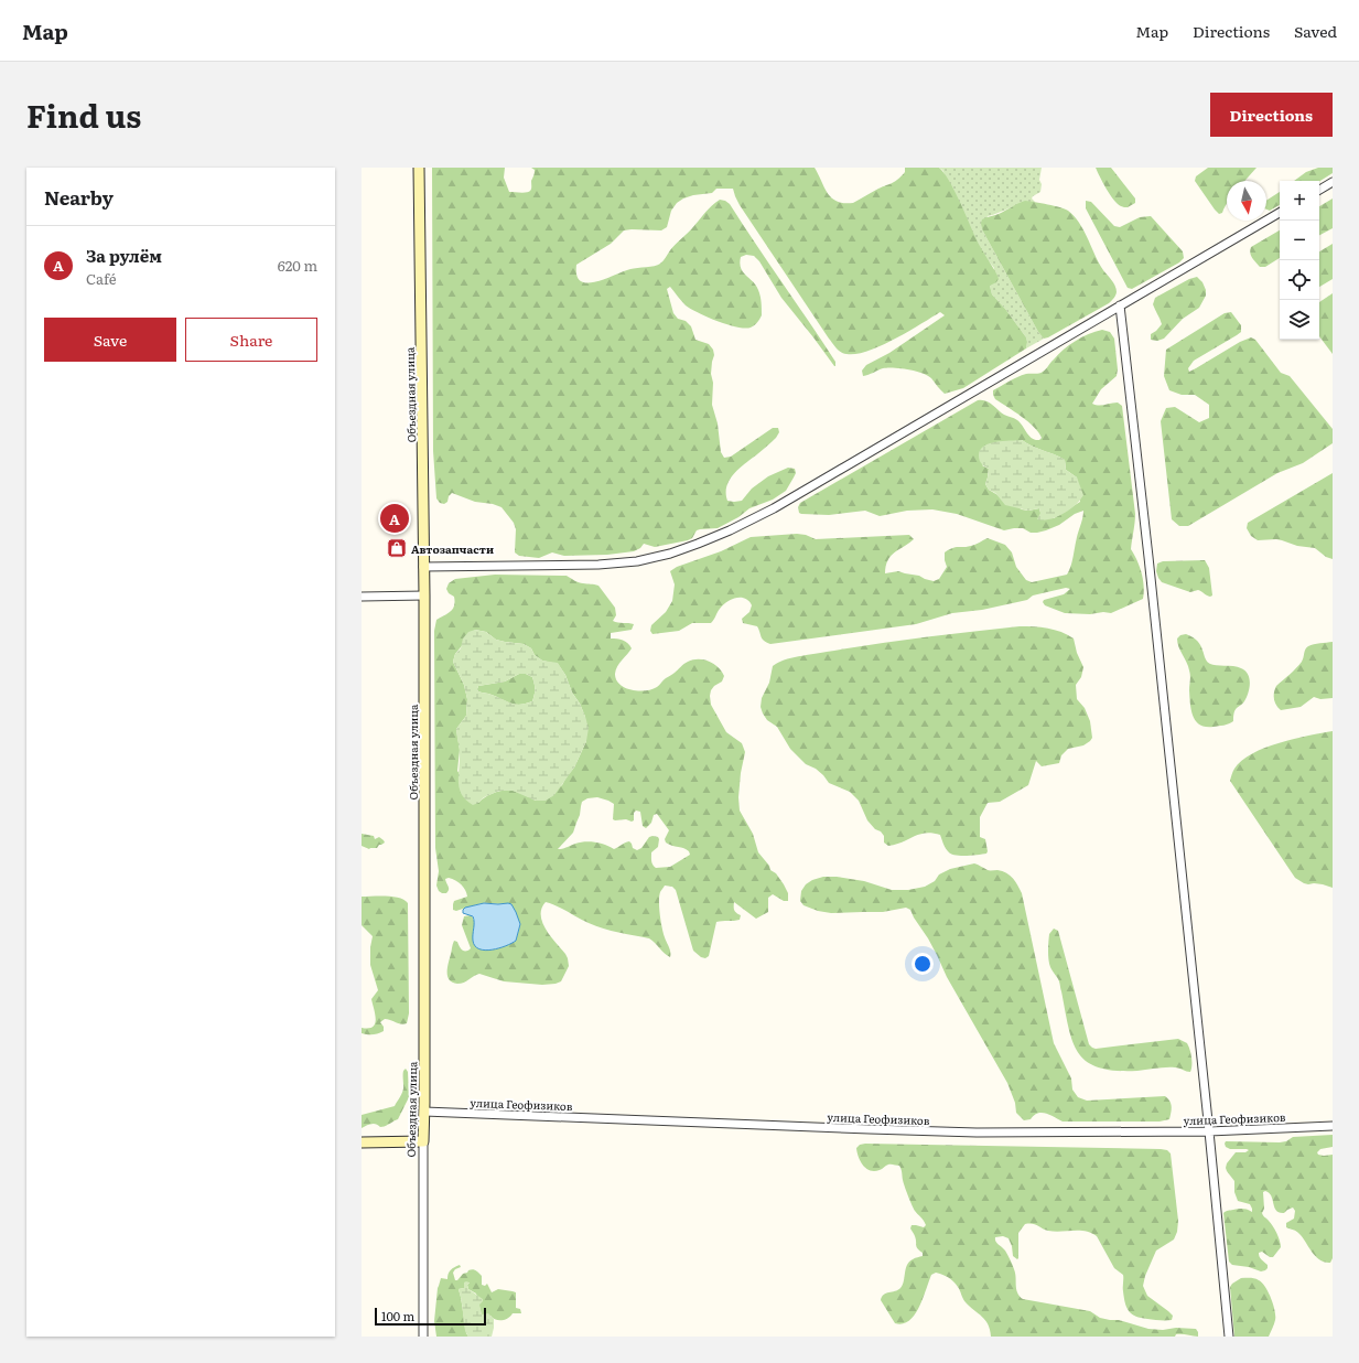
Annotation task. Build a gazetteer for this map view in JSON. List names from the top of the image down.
{
  "streets": {
    "street": ["Объездная улица", "улица Геофизиков"]
  },
  "crossings": [
    ["Объездная улица", "улица Геофизиков"]
  ],
  "places": {
    "shop": ["Автозапчасти"]
  },
  "scale_bar": "100 m",
  "north": "bottom",
  "page": {
    "header": "Map",
    "nav": ["Map", "Directions", "Saved"],
    "title": "Find us",
    "buttons": [
      "Directions",
      ["Save", "Share"]
    ],
    "heading": "Nearby",
    "map_buttons": ["+", "−"],
    "list": [
      {
        "mark": "A",
        "name": "За рулём",
        "note": "Café",
        "value": "620 m"
      }
    ],
    "pins": "A",
    "scale": "100 m"
  }
}
